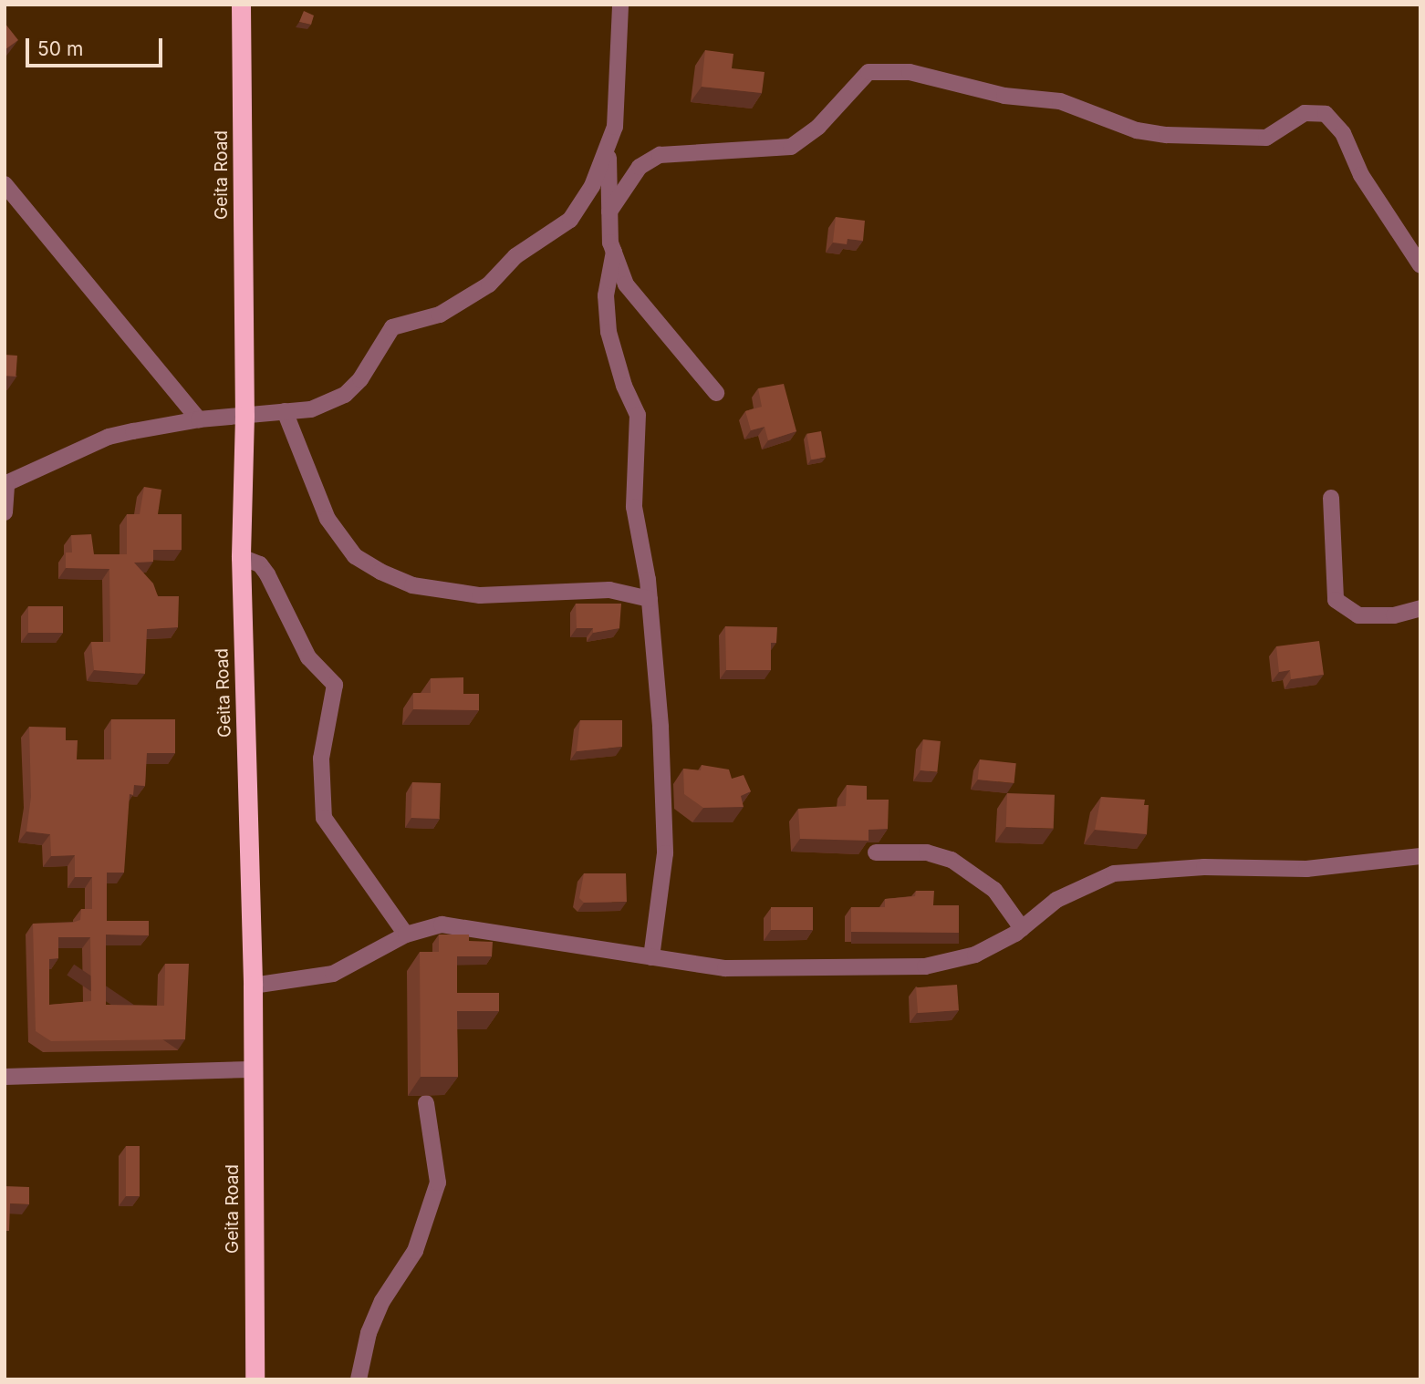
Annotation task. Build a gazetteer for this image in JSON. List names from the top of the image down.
{
  "streets": {
    "highway": ["Geita Road"]
  },
  "scale_bar": "50 m"
}
